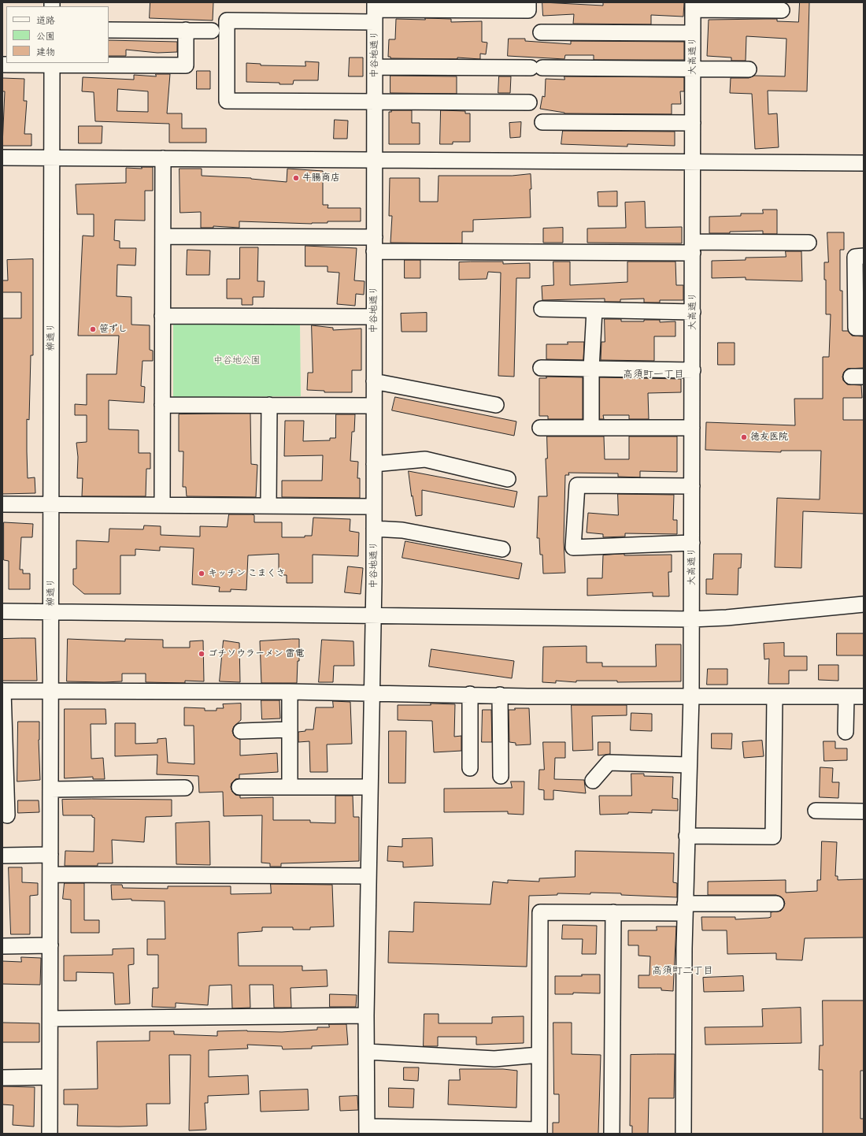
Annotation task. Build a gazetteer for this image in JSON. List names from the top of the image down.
{
  "streets": {
    "street": ["中谷地通り", "大高通り", "柳通り"]
  },
  "districts": ["高須町一丁目", "高須町二丁目"],
  "parks": ["中谷地公園"],
  "places": [
    "牛腸商店",
    "笹ずし",
    "徳友医院",
    "キッチン こまくさ",
    "ゴチソウラーメン 雷電"
  ],
  "legend": ["道路", "公園", "建物"]
}
